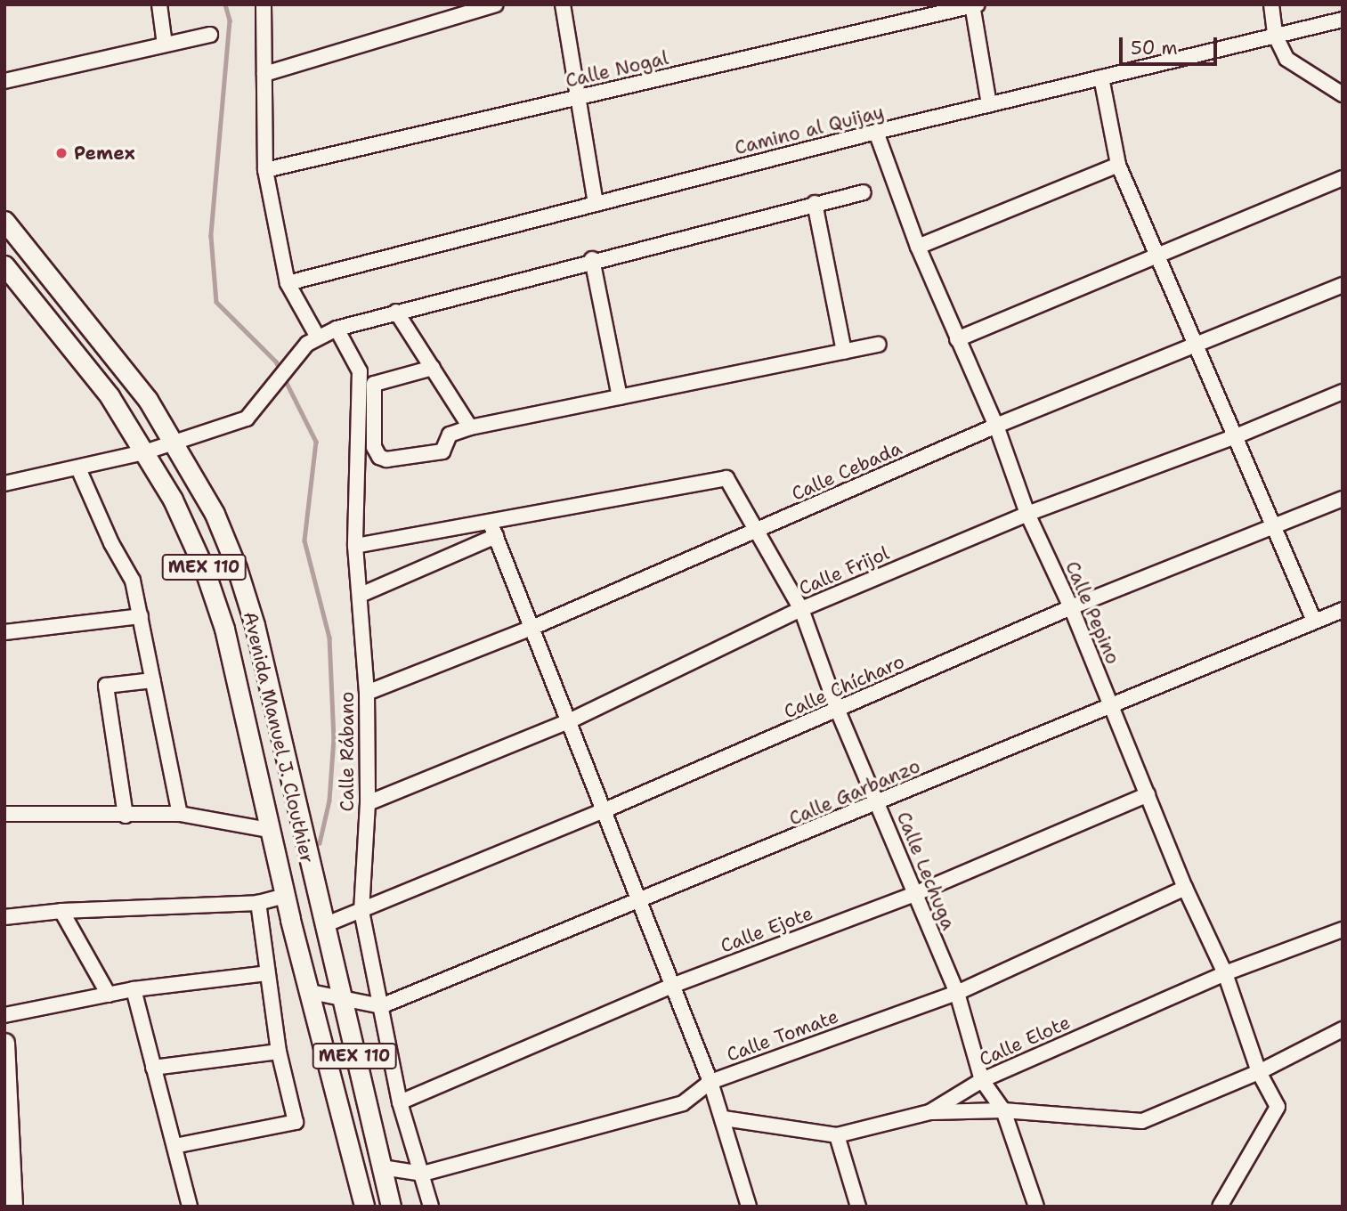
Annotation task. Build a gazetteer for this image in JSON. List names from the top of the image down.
{
  "streets": {
    "main road": ["MEX 110", "Avenida Manuel J. Clouthier"],
    "street": [
      "Calle Nogal",
      "Camino al Quijay",
      "Calle Cebada",
      "Calle Frijol",
      "Calle Pepino",
      "Calle Chícharo",
      "Calle Rábano",
      "Calle Garbanzo",
      "Calle Lechuga",
      "Calle Ejote",
      "Calle Tomate",
      "Calle Elote"
    ]
  },
  "crossings": [
    ["Camino al Quijay", "Calle Pepino"],
    ["Calle Cebada", "Calle Pepino"],
    ["Calle Cebada", "Calle Rábano"],
    ["Calle Cebada", "Calle Lechuga"],
    ["Calle Frijol", "Calle Pepino"],
    ["Calle Frijol", "Calle Rábano"],
    ["Calle Frijol", "Calle Lechuga"],
    ["Calle Pepino", "Calle Chícharo"],
    ["Calle Pepino", "Calle Garbanzo"],
    ["Calle Pepino", "Calle Ejote"],
    ["Calle Pepino", "Calle Tomate"],
    ["Calle Pepino", "Calle Elote"],
    ["Calle Chícharo", "Avenida Manuel J. Clouthier"],
    ["Calle Chícharo", "Calle Rábano"],
    ["Calle Chícharo", "Calle Lechuga"],
    ["Avenida Manuel J. Clouthier", "Calle Tomate"],
    ["Calle Rábano", "Calle Garbanzo"],
    ["Calle Rábano", "Calle Ejote"],
    ["Calle Rábano", "Calle Tomate"],
    ["Calle Garbanzo", "Calle Lechuga"],
    ["Calle Lechuga", "Calle Ejote"],
    ["Calle Lechuga", "Calle Tomate"],
    ["Calle Lechuga", "Calle Elote"]
  ],
  "places": ["Pemex"],
  "scale_bar": "50 m"
}
